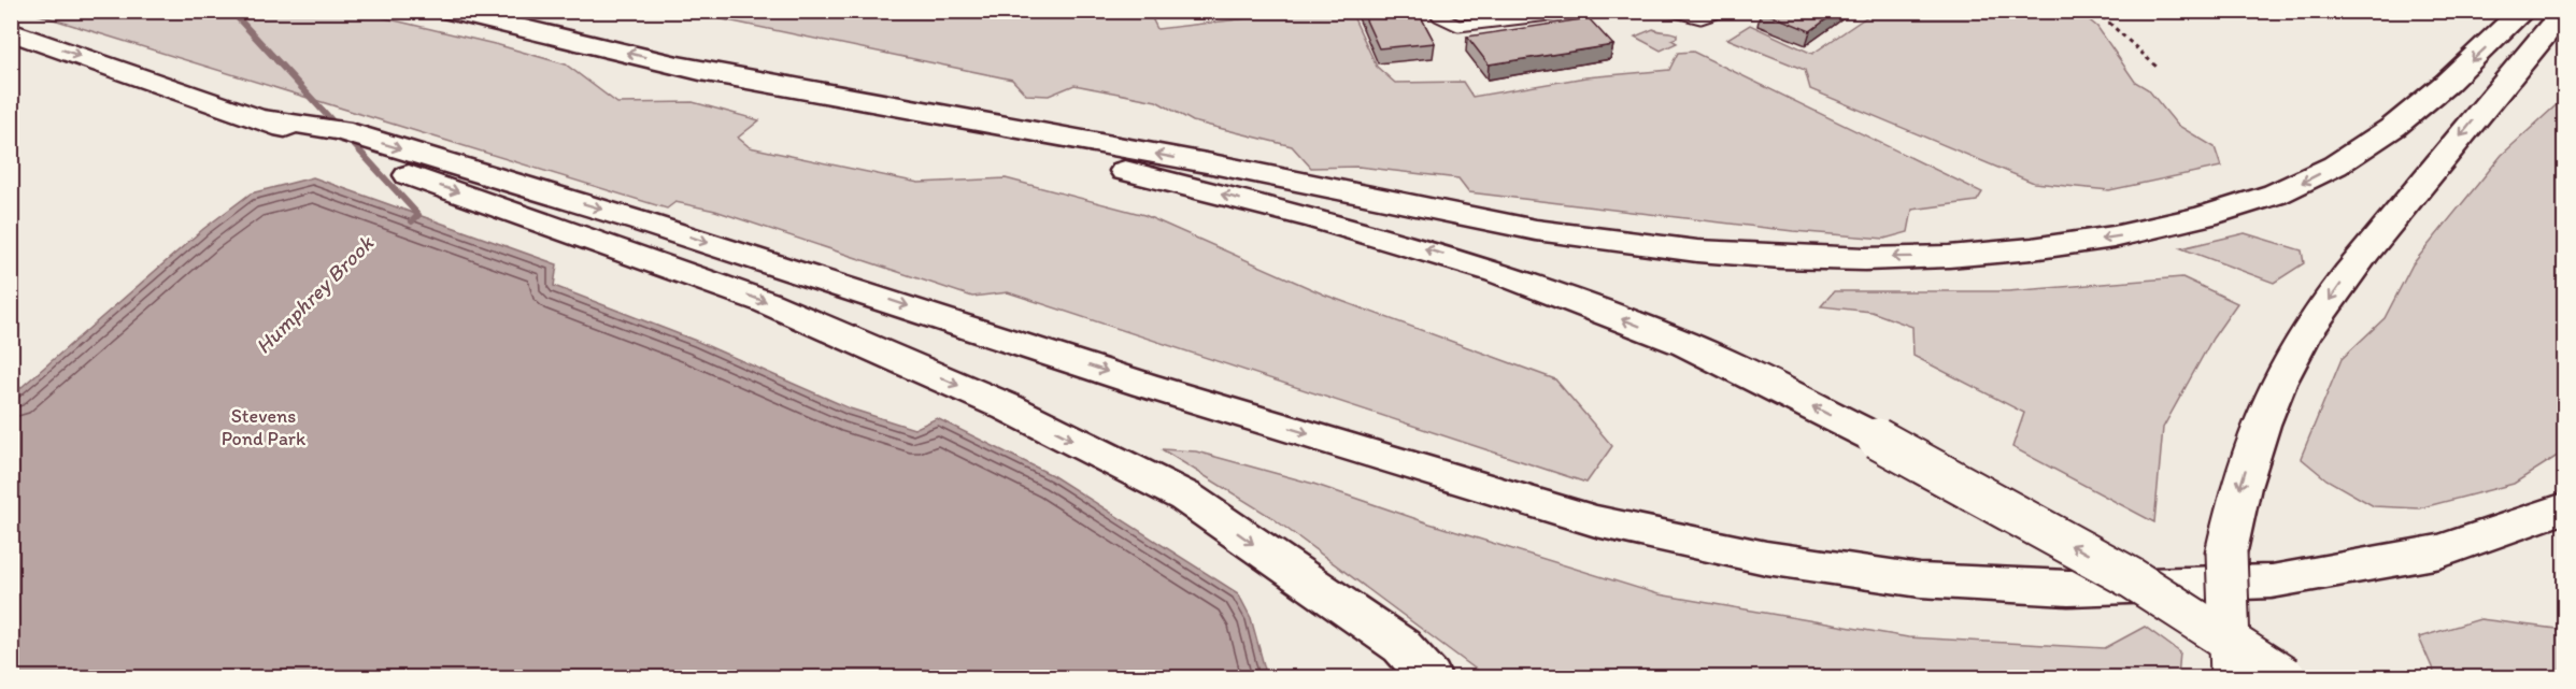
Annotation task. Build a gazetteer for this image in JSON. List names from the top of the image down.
{
  "water": ["Humphrey Brook"],
  "parks": ["Stevens Pond Park"]
}
